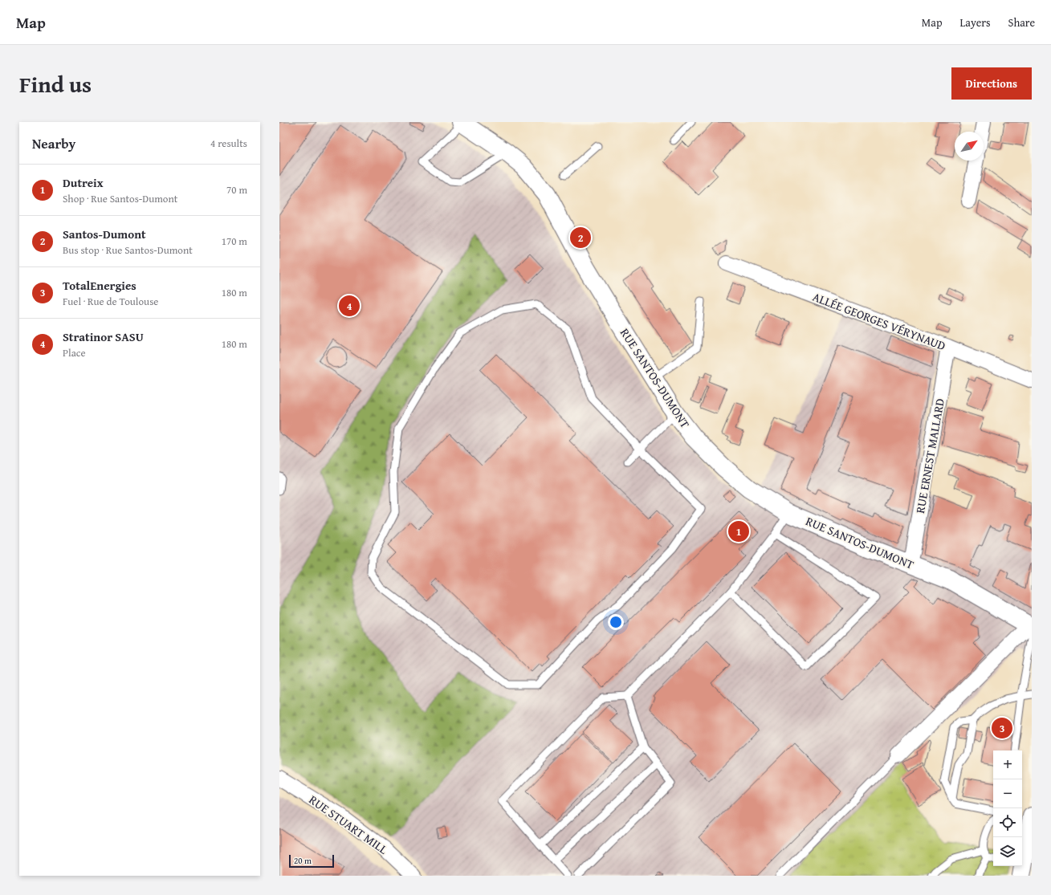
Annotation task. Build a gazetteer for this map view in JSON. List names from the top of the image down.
{
  "streets": {
    "street": [
      "ALLÉE GEORGES VÉRYNAUD",
      "RUE SANTOS-DUMONT",
      "RUE ERNEST MALLARD",
      "RUE STUART MILL"
    ]
  },
  "crossings": [
    ["ALLÉE GEORGES VÉRYNAUD", "RUE ERNEST MALLARD"],
    ["RUE SANTOS-DUMONT", "RUE ERNEST MALLARD"]
  ],
  "scale_bar": "20 m",
  "north": "top right",
  "page": {
    "header": "Map",
    "nav": ["Map", "Layers", "Share"],
    "title": "Find us",
    "buttons": "Directions",
    "heading": ["Nearby", "4 results"],
    "list": [
      {
        "mark": "1",
        "name": "Dutreix",
        "note": "Shop · Rue Santos-Dumont",
        "value": "70 m"
      },
      {
        "mark": "2",
        "name": "Santos-Dumont",
        "note": "Bus stop · Rue Santos-Dumont",
        "value": "170 m"
      },
      {
        "mark": "3",
        "name": "TotalEnergies",
        "note": "Fuel · Rue de Toulouse",
        "value": "180 m"
      },
      {
        "mark": "4",
        "name": "Stratinor SASU",
        "note": "Place",
        "value": "180 m"
      }
    ],
    "pins": [
      "2",
      "4",
      "1",
      "3"
    ],
    "map_buttons": ["+", "−"],
    "scale": "20 m"
  }
}
